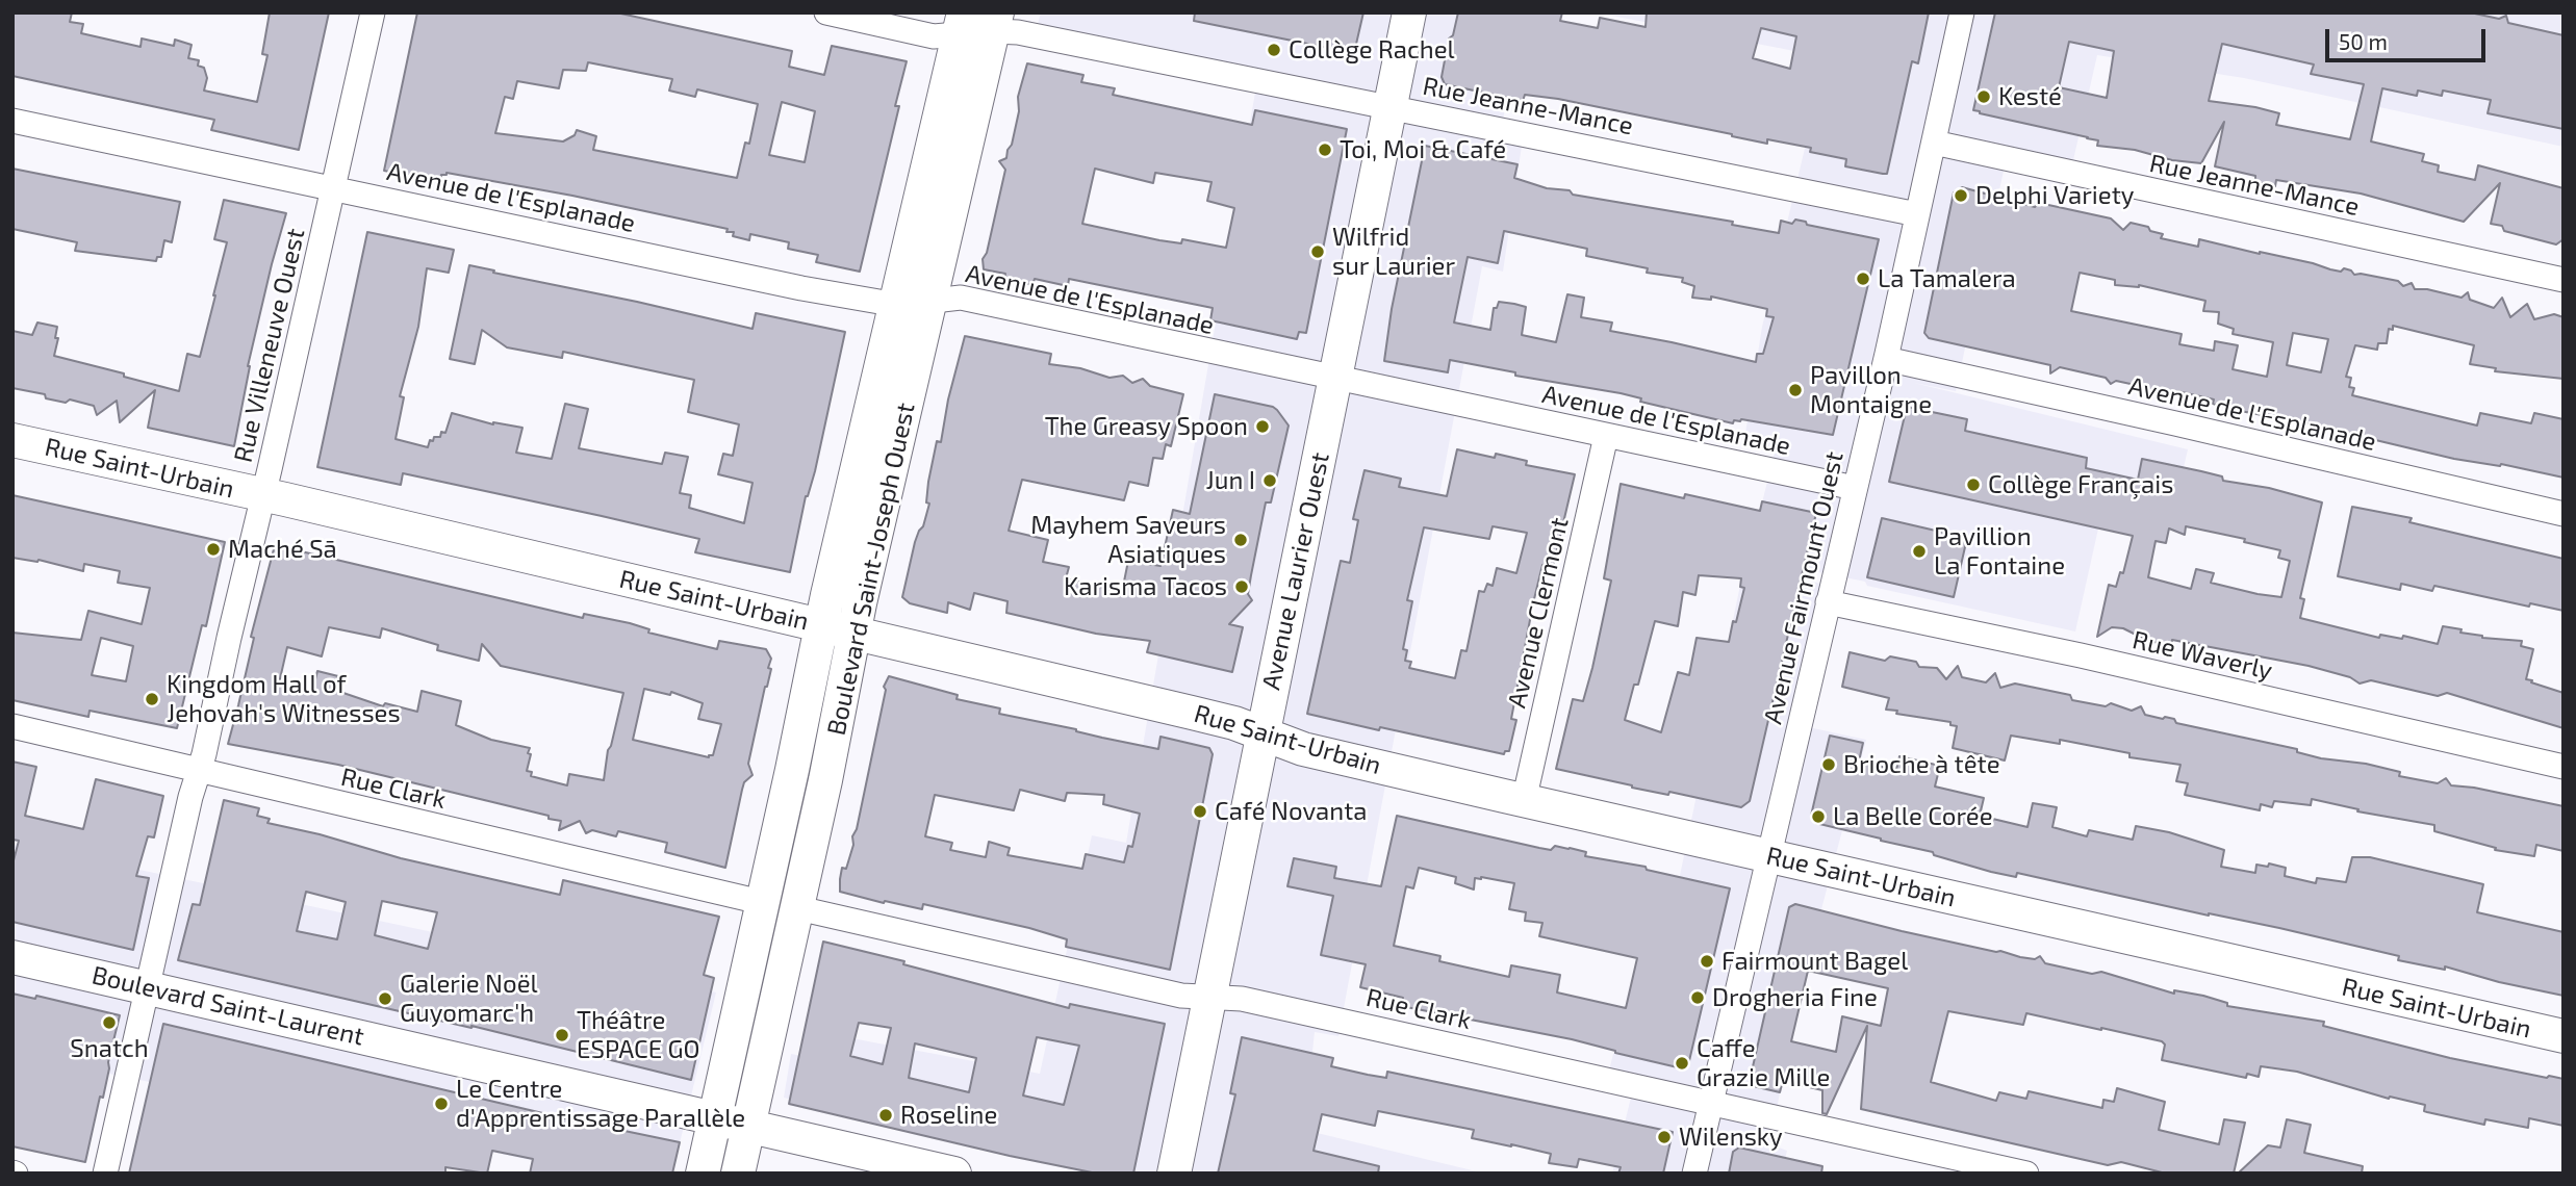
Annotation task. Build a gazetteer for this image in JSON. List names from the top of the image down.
{
  "streets": {
    "main road": [
      "Rue Saint-Urbain",
      "Boulevard Saint-Joseph Ouest",
      "Avenue Laurier Ouest",
      "Boulevard Saint-Laurent"
    ],
    "street": [
      "Rue Jeanne-Mance",
      "Avenue de l'Esplanade",
      "Rue Villeneuve Ouest",
      "Avenue Fairmount Ouest",
      "Avenue Clermont",
      "Rue Waverly",
      "Rue Clark"
    ]
  },
  "crossings": [
    ["Rue Jeanne-Mance", "Boulevard Saint-Joseph Ouest"],
    ["Rue Jeanne-Mance", "Avenue Laurier Ouest"],
    ["Rue Jeanne-Mance", "Avenue Fairmount Ouest"],
    ["Avenue de l'Esplanade", "Rue Villeneuve Ouest"],
    ["Avenue de l'Esplanade", "Boulevard Saint-Joseph Ouest"],
    ["Avenue de l'Esplanade", "Avenue Laurier Ouest"],
    ["Avenue de l'Esplanade", "Avenue Fairmount Ouest"],
    ["Avenue de l'Esplanade", "Avenue Clermont"],
    ["Rue Villeneuve Ouest", "Rue Saint-Urbain"],
    ["Rue Villeneuve Ouest", "Rue Clark"],
    ["Rue Villeneuve Ouest", "Boulevard Saint-Laurent"],
    ["Rue Saint-Urbain", "Boulevard Saint-Joseph Ouest"],
    ["Rue Saint-Urbain", "Avenue Laurier Ouest"],
    ["Rue Saint-Urbain", "Avenue Fairmount Ouest"],
    ["Rue Saint-Urbain", "Avenue Clermont"],
    ["Boulevard Saint-Joseph Ouest", "Rue Clark"],
    ["Boulevard Saint-Joseph Ouest", "Boulevard Saint-Laurent"],
    ["Avenue Laurier Ouest", "Rue Clark"],
    ["Avenue Fairmount Ouest", "Rue Waverly"],
    ["Avenue Fairmount Ouest", "Rue Clark"]
  ],
  "places": [
    "Collège Rachel",
    "Kesté",
    "Toi, Moi & Café",
    "Delphi Variety",
    "Wilfrid sur Laurier",
    "La Tamalera",
    "Pavillon Montaigne",
    "The Greasy Spoon",
    "Jun I",
    "Collège Français",
    "Mayhem Saveurs Asiatiques",
    "Maché Sā",
    "Pavillion La Fontaine",
    "Karisma Tacos",
    "Kingdom Hall of Jehovah's Witnesses",
    "Brioche à tête",
    "Café Novanta",
    "La Belle Corée",
    "Fairmount Bagel",
    "Drogheria Fine",
    "Galerie Noël Guyomarc'h",
    "Snatch",
    "Théâtre ESPACE GO",
    "Caffe Grazie Mille",
    "Le Centre d'Apprentissage Parallèle",
    "Roseline",
    "Wilensky"
  ],
  "scale_bar": "50 m"
}
